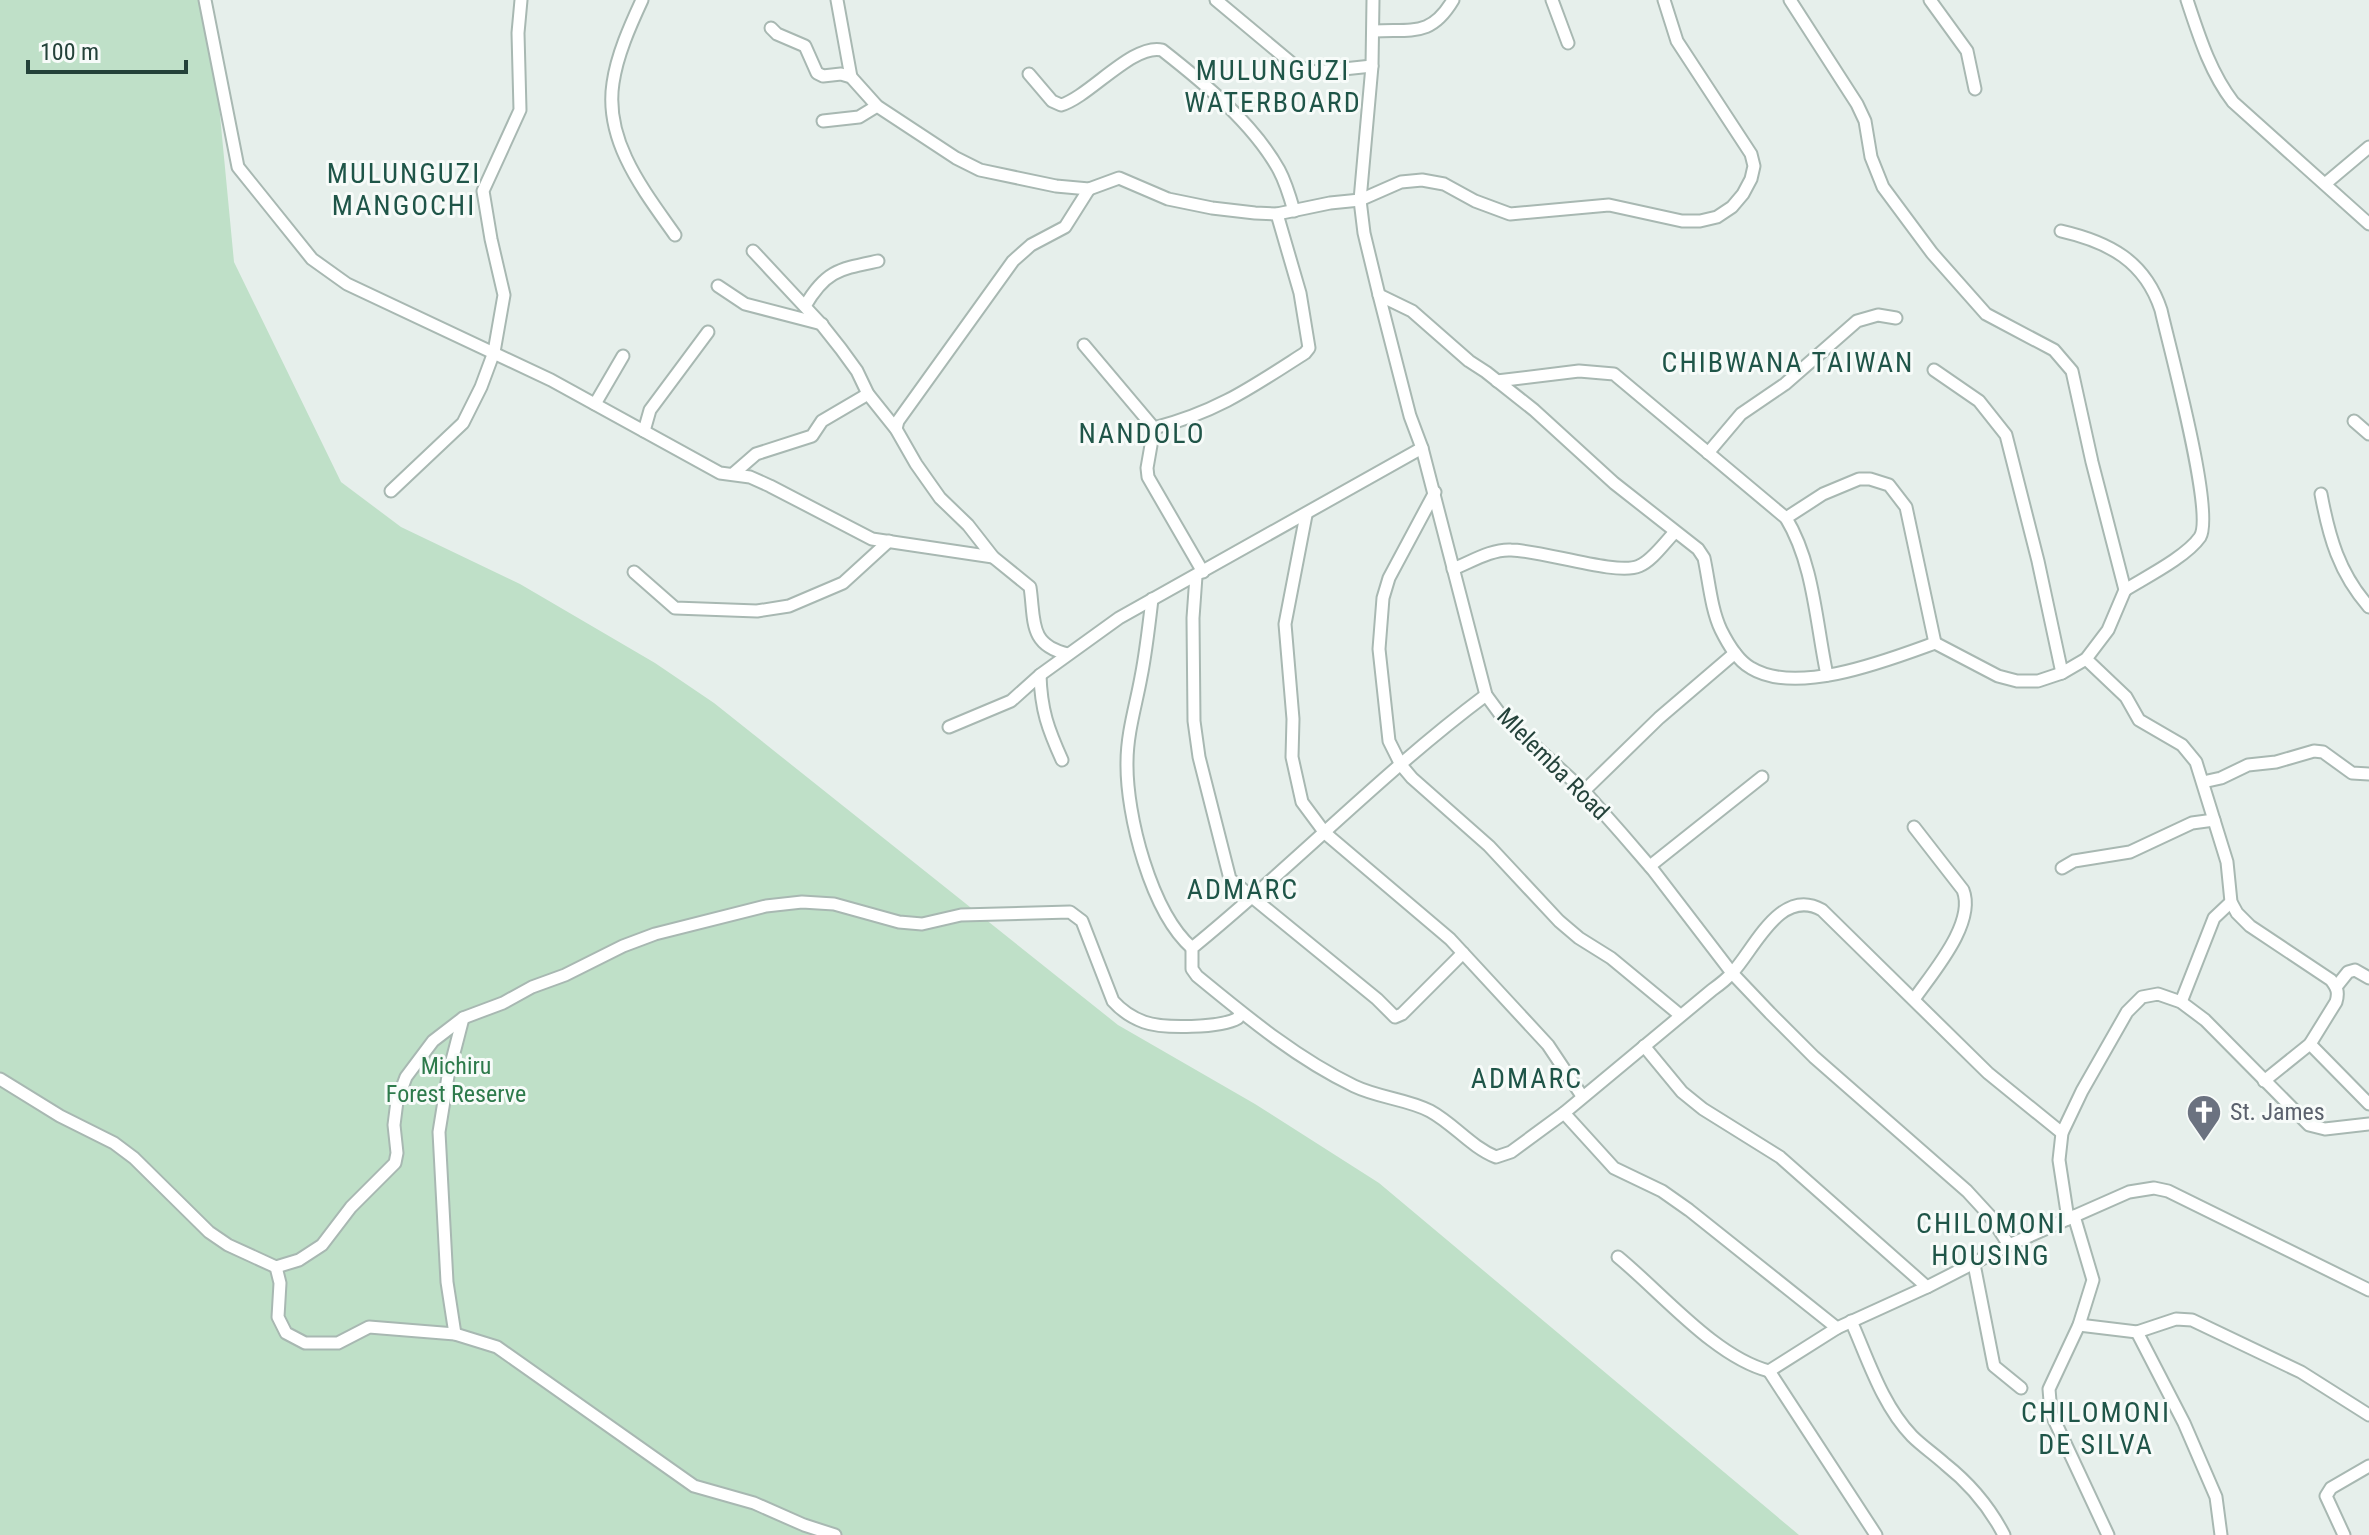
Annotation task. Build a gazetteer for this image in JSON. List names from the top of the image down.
{
  "streets": {
    "street": ["Mlelemba Road"]
  },
  "districts": [
    "MULUNGUZI WATERBOARD",
    "MULUNGUZI MANGOCHI",
    "CHIBWANA TAIWAN",
    "NANDOLO",
    "ADMARC",
    "ADMARC",
    "CHILOMONI HOUSING",
    "CHILOMONI DE SILVA"
  ],
  "parks": ["Michiru Forest Reserve"],
  "places": {
    "church": ["St. James"]
  },
  "scale_bar": "100 m"
}
